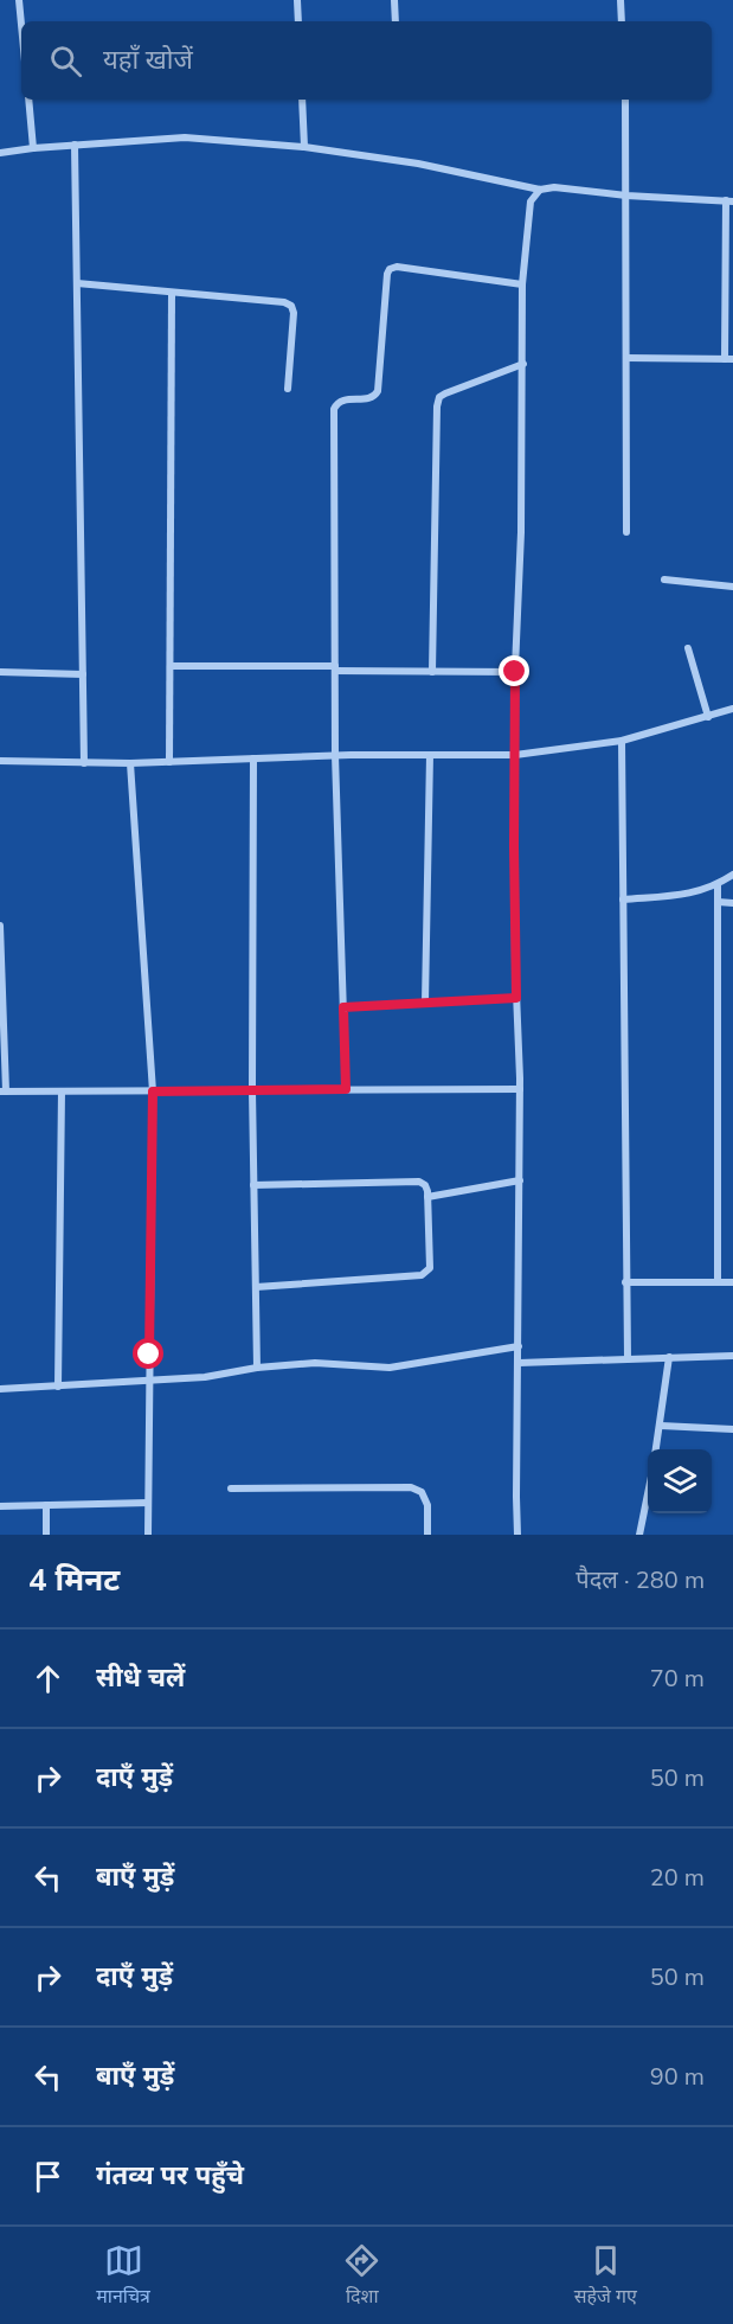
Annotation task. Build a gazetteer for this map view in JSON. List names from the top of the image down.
{
  "page": {
    "search": "यहाँ खोजें",
    "heading": ["4 मिनट", "पैदल · 280 m"],
    "list": [
      ["सीधे चलें", "70 m"],
      ["दाएँ मुड़ें", "50 m"],
      ["बाएँ मुड़ें", "20 m"],
      ["दाएँ मुड़ें", "50 m"],
      ["बाएँ मुड़ें", "90 m"],
      "गंतव्य पर पहुँचे"
    ],
    "nav": ["मानचित्र", "दिशा", "सहेजे गए"]
  }
}
